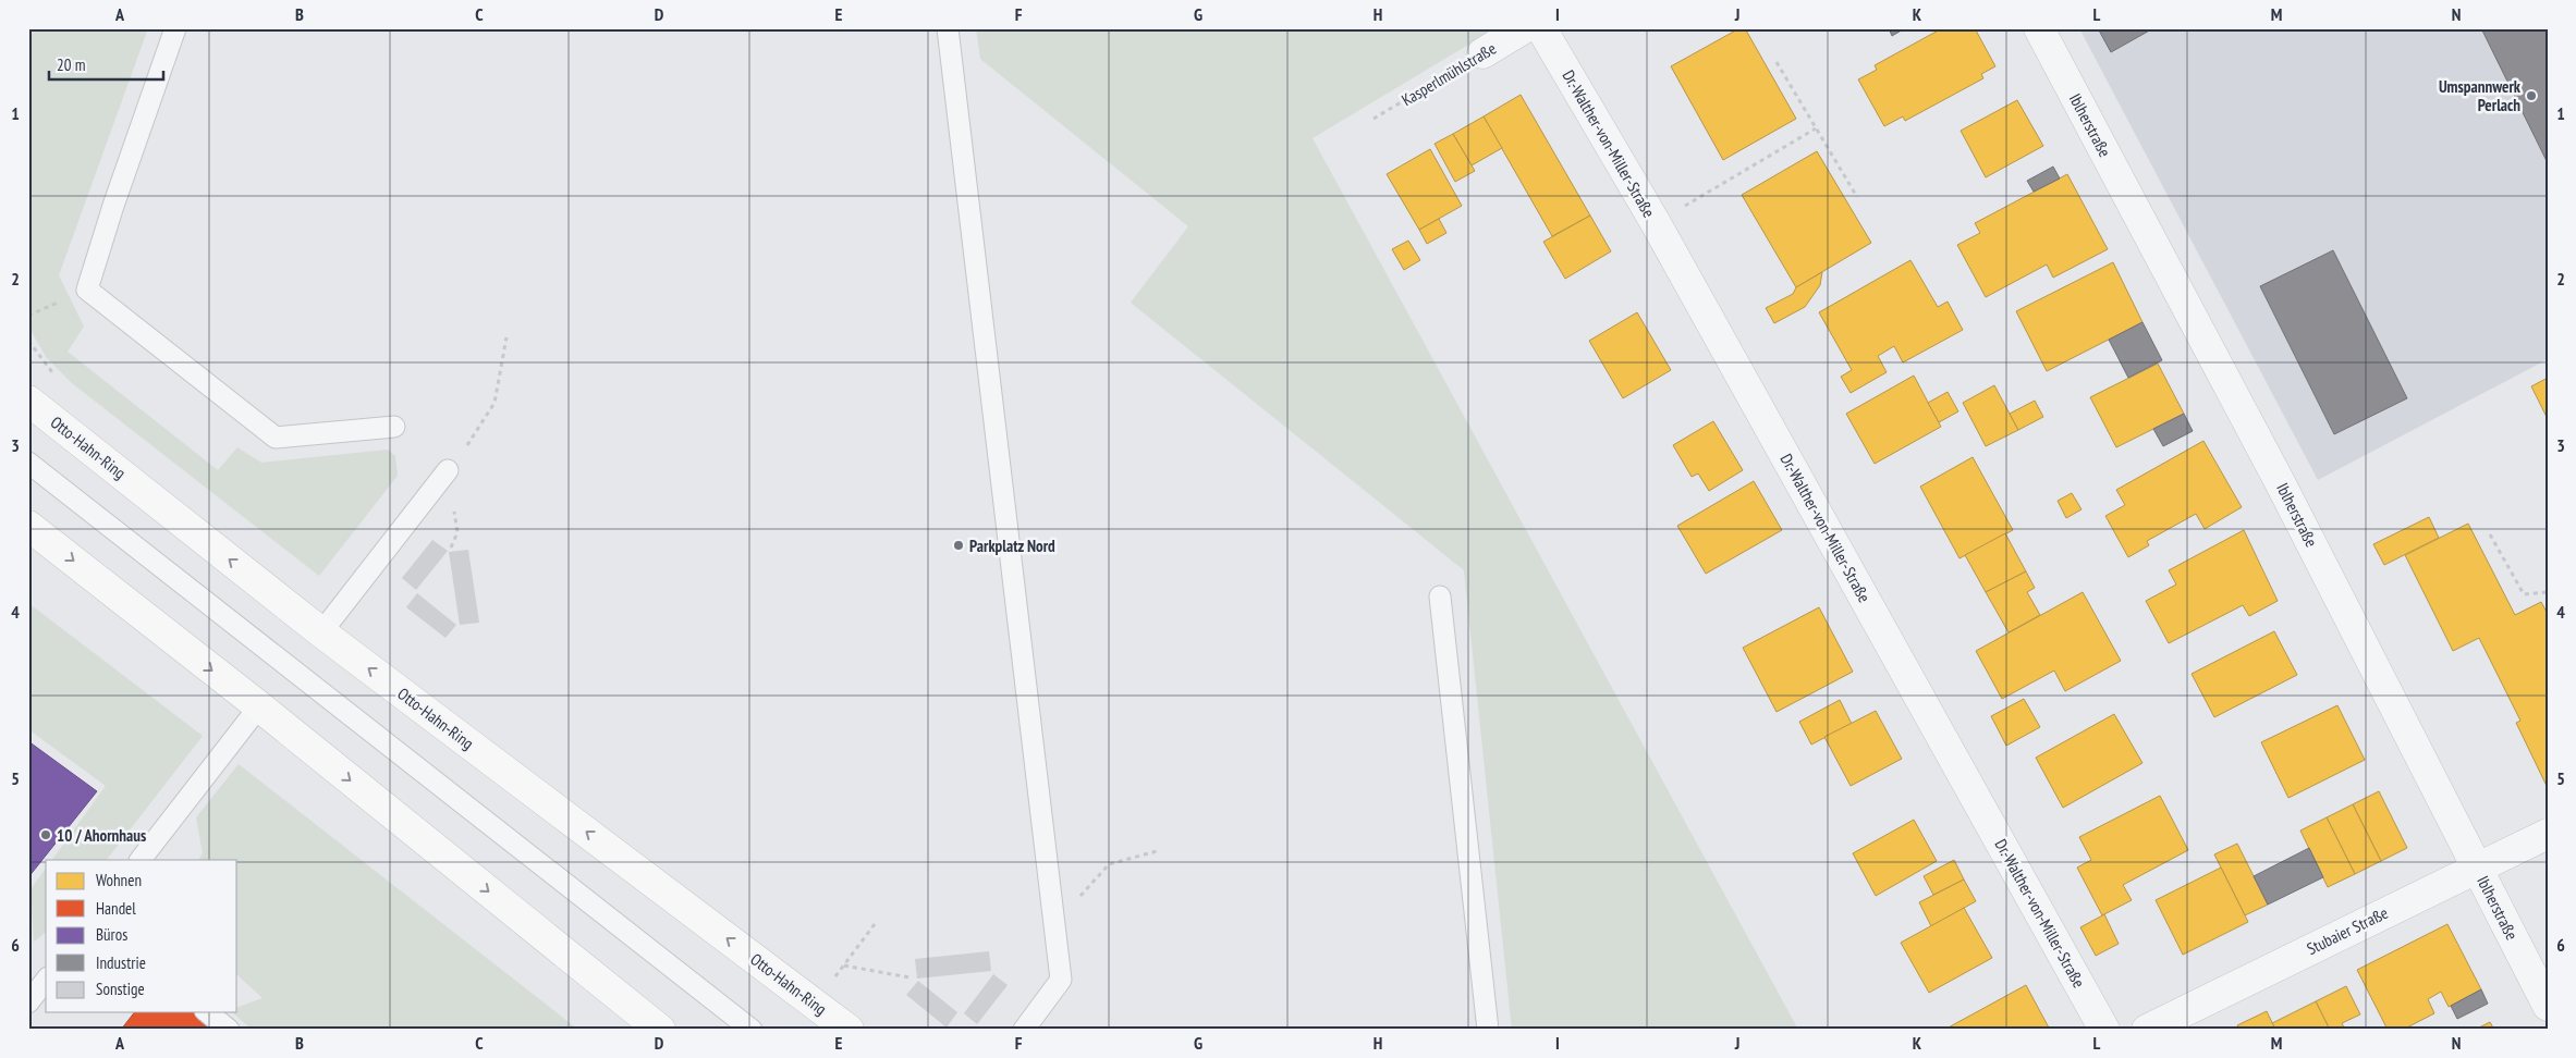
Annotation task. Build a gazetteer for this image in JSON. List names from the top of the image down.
{
  "streets": {
    "street": [
      "Kasperlmühlstraße",
      "Iblherstraße",
      "Dr.-Walther-von-Miller-Straße",
      "Otto-Hahn-Ring",
      "Stubaier Straße"
    ]
  },
  "crossings": [
    ["Iblherstraße", "Stubaier Straße"]
  ],
  "places": ["Umspannwerk Perlach", "Parkplatz Nord", "10 / Ahornhaus"],
  "legend": [
    "Wohnen",
    "Handel",
    "Büros",
    "Industrie",
    "Sonstige"
  ],
  "scale_bar": "20 m",
  "grid": {
    "columns": [
      "A",
      "B",
      "C",
      "D",
      "E",
      "F",
      "G",
      "H",
      "I",
      "J",
      "K",
      "L",
      "M",
      "N"
    ],
    "rows": [
      "1",
      "2",
      "3",
      "4",
      "5",
      "6"
    ]
  }
}
